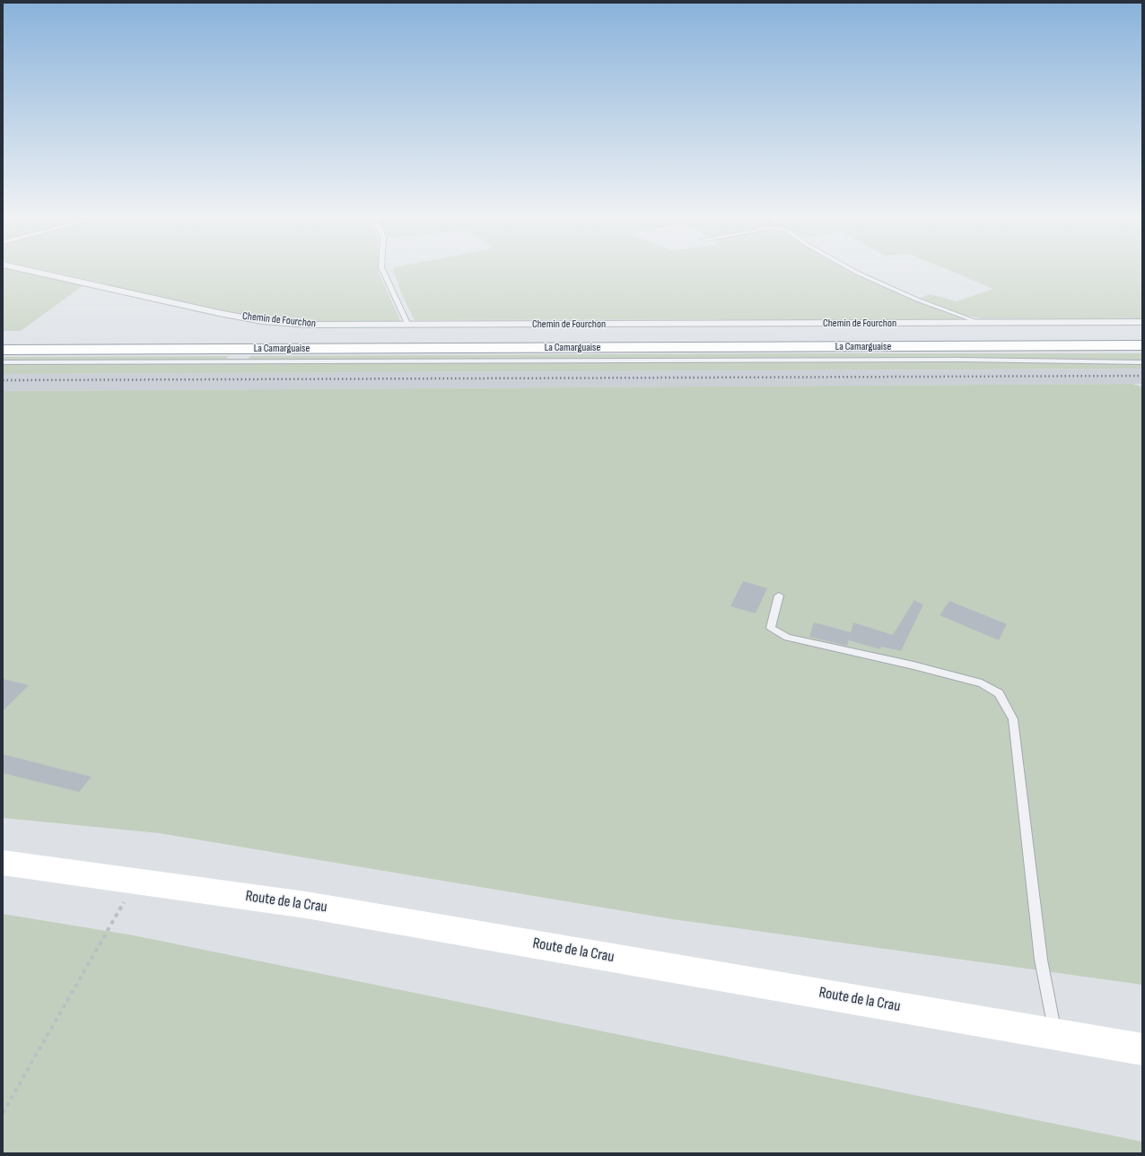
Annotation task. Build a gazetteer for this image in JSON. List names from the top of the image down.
{
  "streets": {
    "main road": ["La Camarguaise", "Route de la Crau"],
    "street": ["Chemin de Fourchon"]
  }
}
